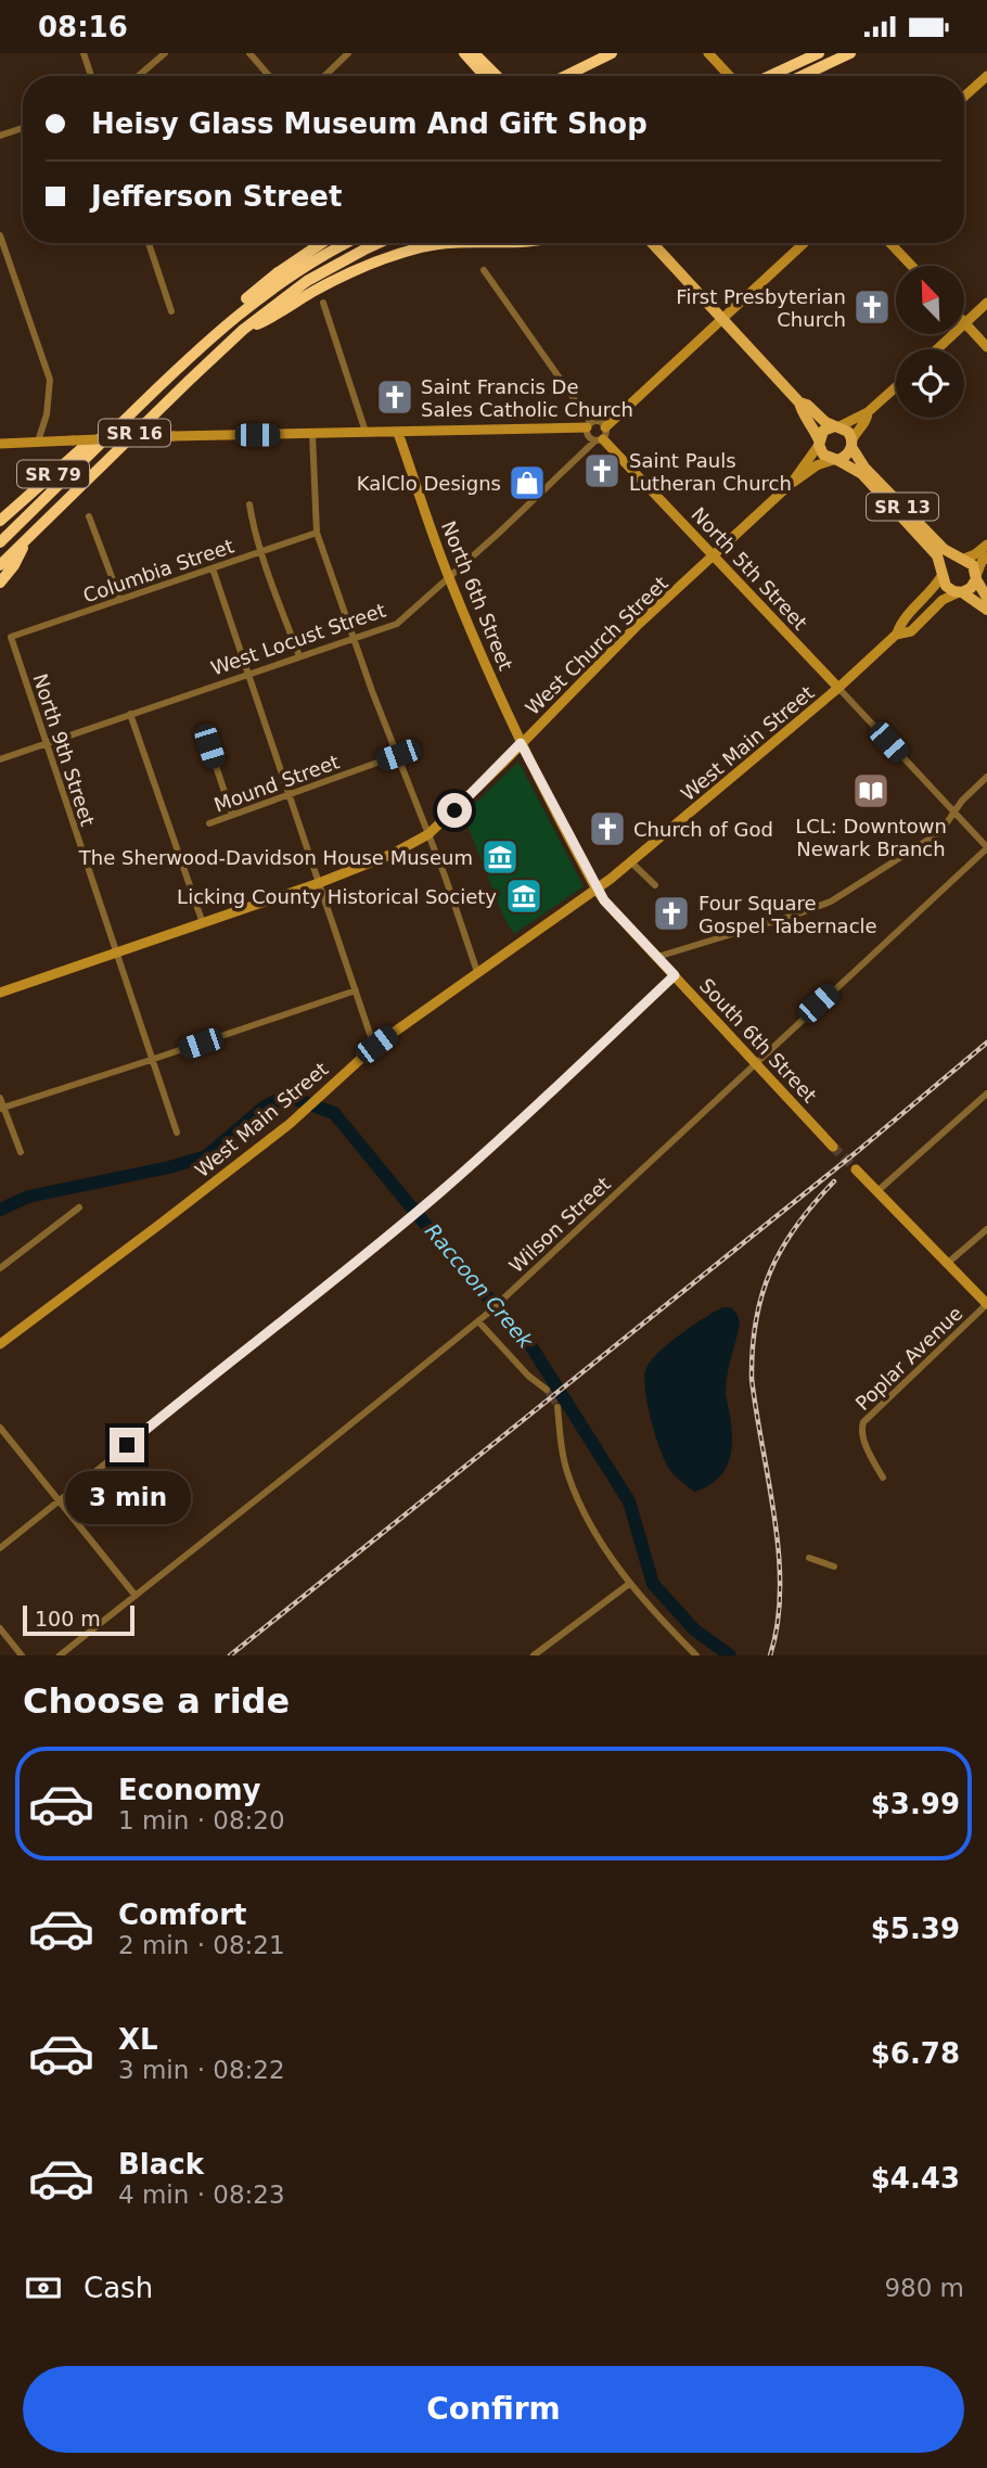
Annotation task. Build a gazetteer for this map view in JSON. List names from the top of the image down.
{
  "streets": {
    "highway": ["SR 16", "SR 79"],
    "main road": ["SR 13"],
    "street": [
      "North 5th Street",
      "Columbia Street",
      "North 6th Street",
      "West Locust Street",
      "West Church Street",
      "West Main Street",
      "North 9th Street",
      "Mound Street",
      "South 6th Street",
      "Wilson Street",
      "Poplar Avenue"
    ]
  },
  "crossings": [
    ["SR 16", "SR 79"],
    ["SR 13", "West Church Street"],
    ["North 5th Street", "West Locust Street"],
    ["North 5th Street", "West Church Street"],
    ["North 5th Street", "West Main Street"],
    ["Columbia Street", "North 9th Street"],
    ["North 6th Street", "West Locust Street"],
    ["North 6th Street", "West Church Street"],
    ["North 6th Street", "West Main Street"],
    ["North 6th Street", "South 6th Street"],
    ["West Locust Street", "North 9th Street"],
    ["West Church Street", "North 9th Street"],
    ["West Main Street", "South 6th Street"],
    ["South 6th Street", "Wilson Street"]
  ],
  "water": ["Raccoon Creek"],
  "places": {
    "church": [
      "First Presbyterian Church",
      "Saint Francis De Sales Catholic Church",
      "Saint Pauls Lutheran Church",
      "Church of God",
      "Four Square Gospel Tabernacle"
    ],
    "shop": ["KalClo Designs"],
    "library": ["LCL: Downtown Newark Branch"],
    "museum": ["The Sherwood-Davidson House Museum", "Licking County Historical Society"]
  },
  "scale_bar": "100 m",
  "north": "top left",
  "page": {
    "status": "08:16",
    "banner": ["Heisy Glass Museum And Gift Shop", "Jefferson Street"],
    "bubble": "3 min",
    "scale": "100 m",
    "heading": "Choose a ride",
    "list": [
      {
        "name": "Economy",
        "note": "1 min · 08:20",
        "value": "$3.99"
      },
      {
        "name": "Comfort",
        "note": "2 min · 08:21",
        "value": "$5.39"
      },
      {
        "name": "XL",
        "note": "3 min · 08:22",
        "value": "$6.78"
      },
      {
        "name": "Black",
        "note": "4 min · 08:23",
        "value": "$4.43"
      }
    ],
    "pay": ["Cash", "980 m"],
    "buttons": "Confirm"
  }
}
